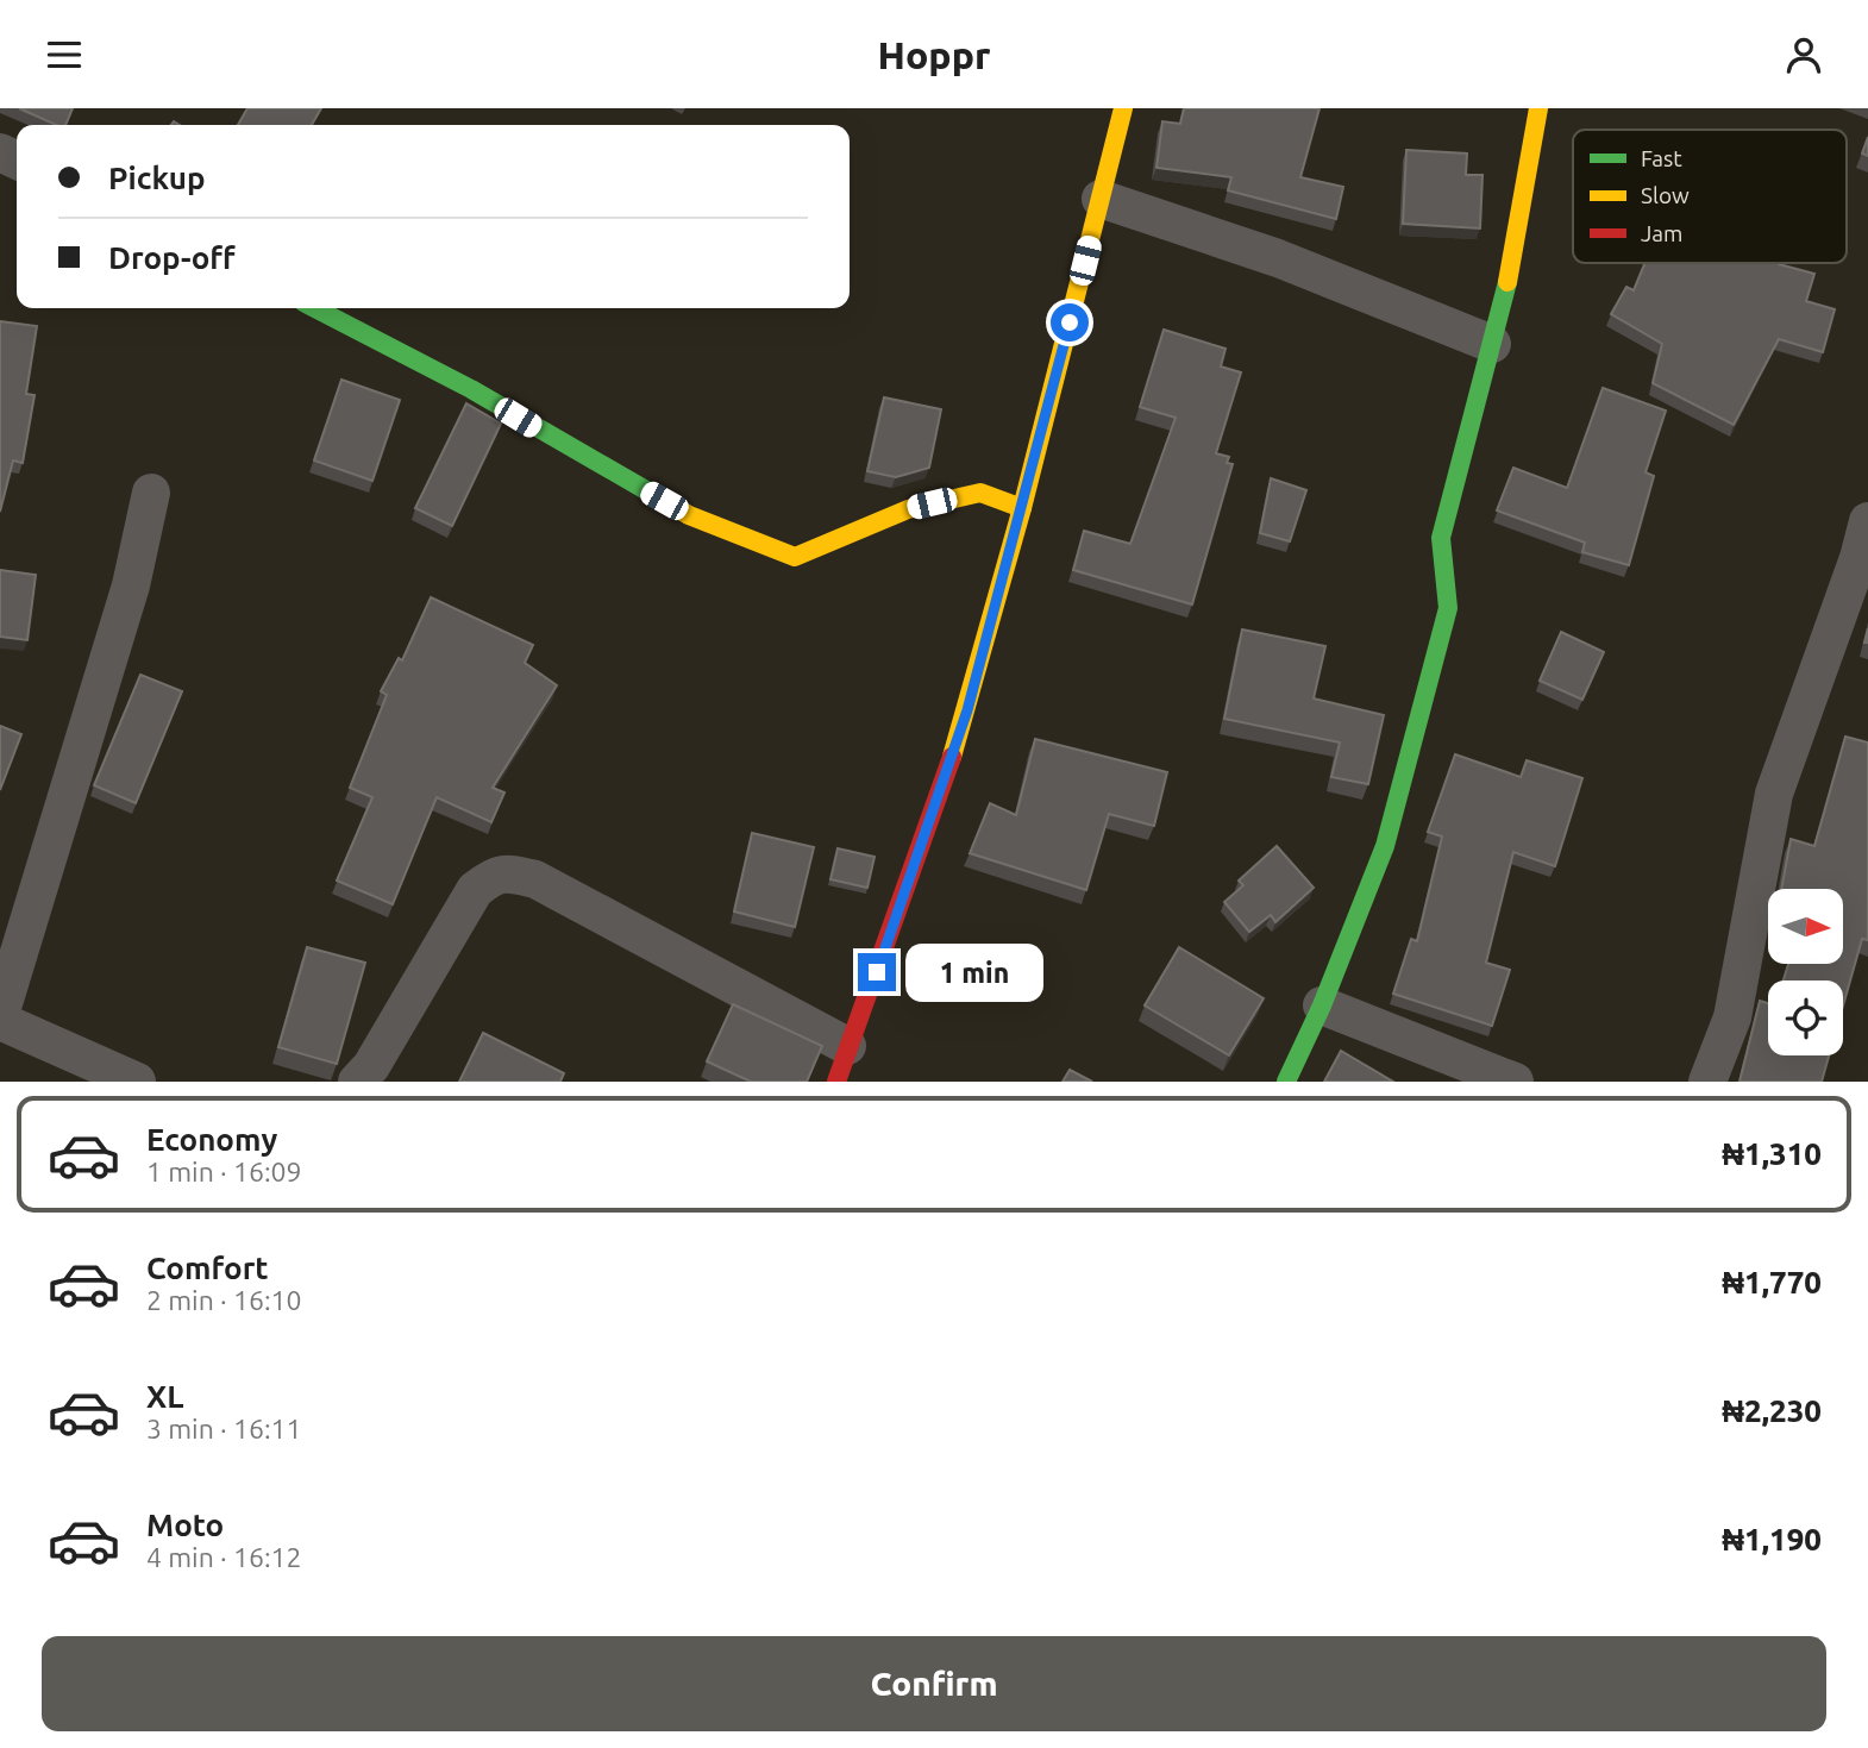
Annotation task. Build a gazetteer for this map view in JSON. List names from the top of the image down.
{
  "legend": ["Fast", "Slow", "Jam"],
  "north": "right",
  "page": {
    "header": "Hoppr",
    "banner": ["Pickup", "Drop-off"],
    "bubble": "1 min",
    "list": [
      {
        "name": "Economy",
        "note": "1 min · 16:09",
        "value": "₦1,310"
      },
      {
        "name": "Comfort",
        "note": "2 min · 16:10",
        "value": "₦1,770"
      },
      {
        "name": "XL",
        "note": "3 min · 16:11",
        "value": "₦2,230"
      },
      {
        "name": "Moto",
        "note": "4 min · 16:12",
        "value": "₦1,190"
      }
    ],
    "buttons": "Confirm"
  }
}
